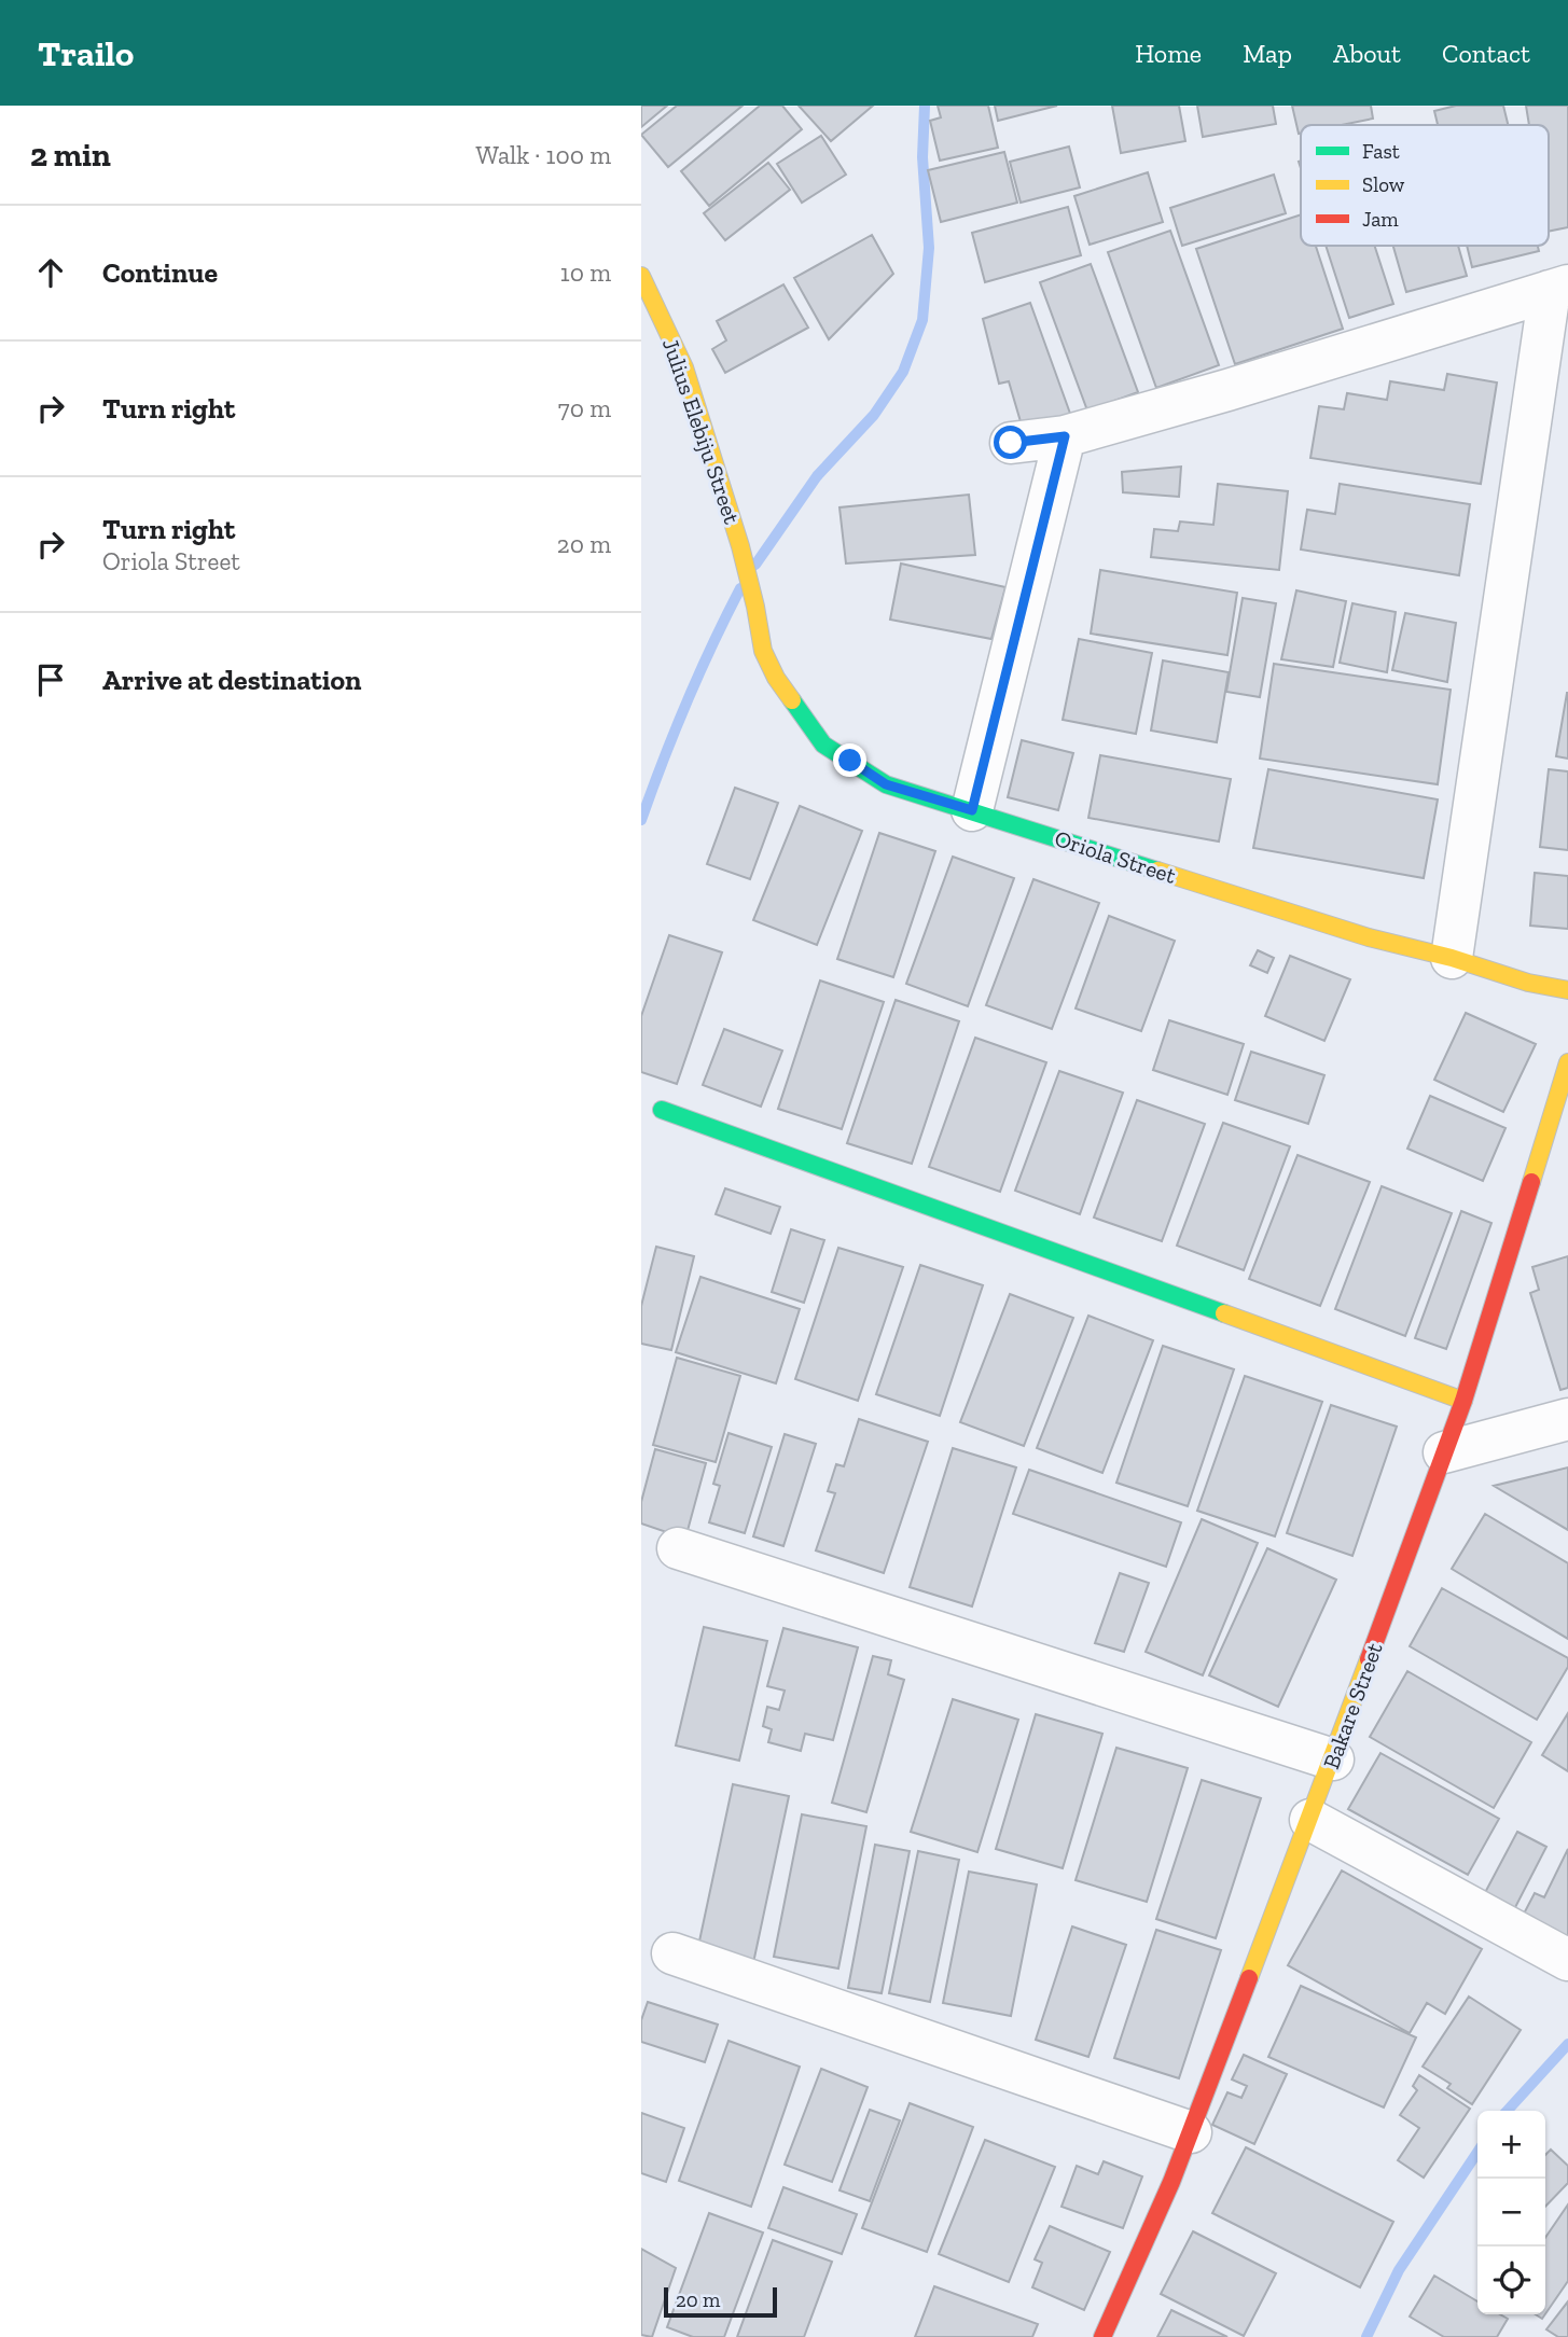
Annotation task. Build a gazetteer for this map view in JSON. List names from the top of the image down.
{
  "streets": {
    "street": ["Julius Elebiju Street", "Oriola Street", "Bakare Street"]
  },
  "crossings": [
    ["Julius Elebiju Street", "Oriola Street"]
  ],
  "legend": ["Fast", "Slow", "Jam"],
  "scale_bar": "20 m",
  "page": {
    "header": "Trailo",
    "nav": [
      "Home",
      "Map",
      "About",
      "Contact"
    ],
    "heading": ["2 min", "Walk · 100 m"],
    "list": [
      ["Continue", "10 m"],
      ["Turn right", "70 m"],
      ["Turn right", "Oriola Street", "20 m"],
      "Arrive at destination"
    ],
    "map_buttons": ["+", "−"],
    "scale": "20 m"
  }
}
